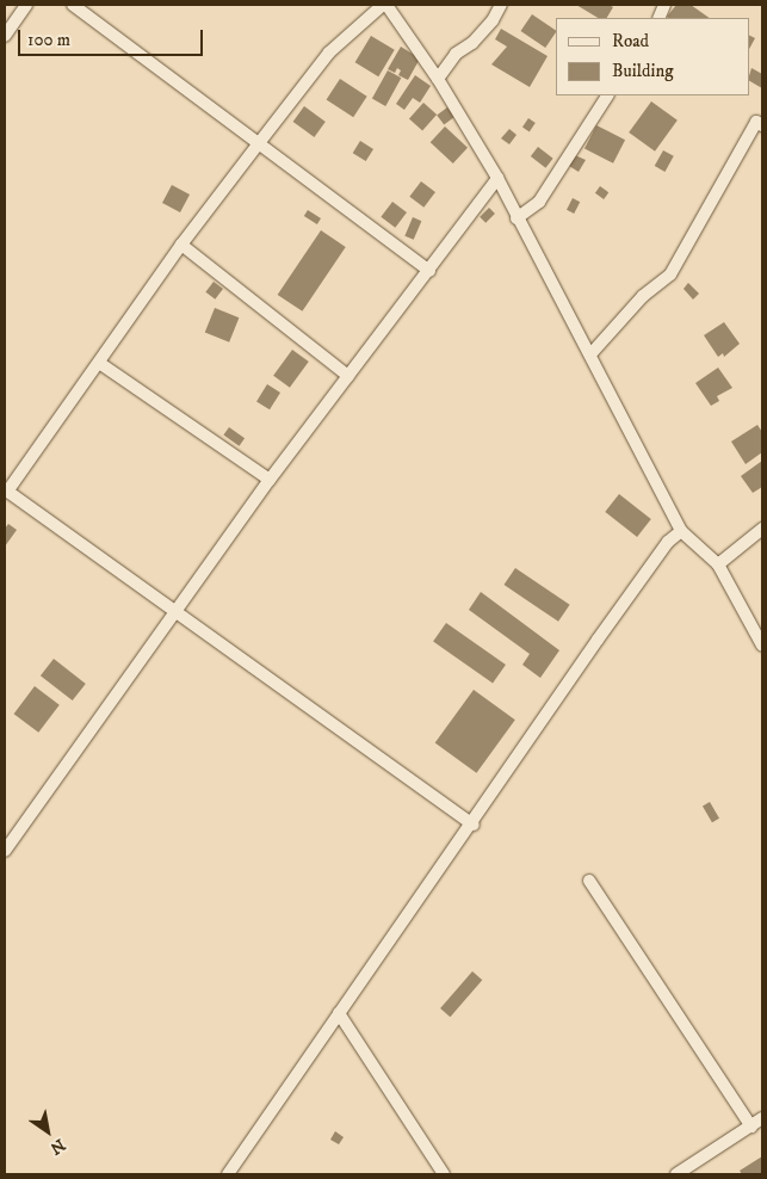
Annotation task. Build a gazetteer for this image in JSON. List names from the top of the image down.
{
  "legend": ["Road", "Building"],
  "scale_bar": "100 m",
  "north": "bottom right"
}
